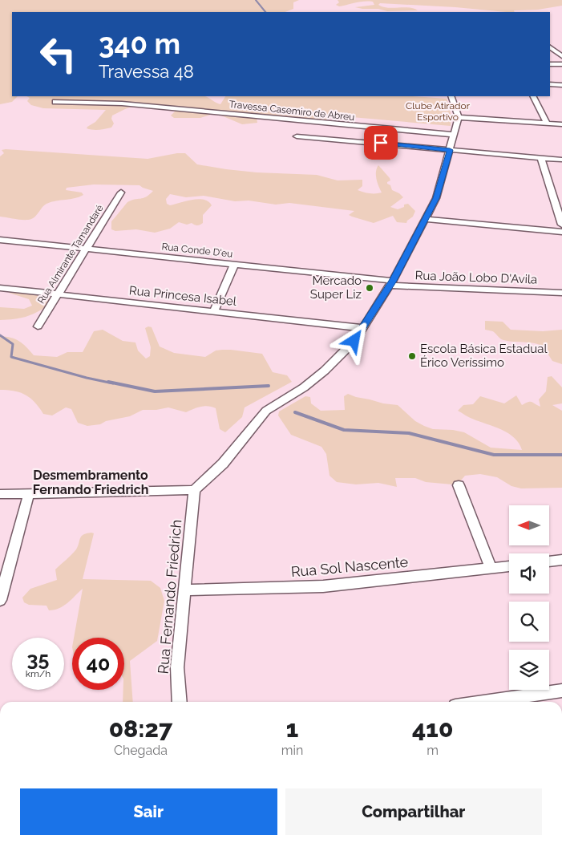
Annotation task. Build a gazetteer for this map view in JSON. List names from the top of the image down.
{
  "streets": {
    "street": [
      "Travessa Casemiro de Abreu",
      "Rua Conde D'eu",
      "Rua Almirante Tamandaré",
      "Rua João Lobo D'Avila",
      "Rua Princesa Isabel",
      "Rua Sol Nascente",
      "Rua Fernando Friedrich"
    ]
  },
  "crossings": [
    ["Rua Conde D'eu", "Rua Almirante Tamandaré"],
    ["Rua Conde D'eu", "Rua João Lobo D'Avila"],
    ["Rua Almirante Tamandaré", "Rua Princesa Isabel"],
    ["Rua Sol Nascente", "Rua Fernando Friedrich"]
  ],
  "districts": ["Desmembramento Fernando Friedrich"],
  "parks": ["Clube Atirador Esportivo"],
  "places": ["Mercado Super Liz", "Escola Básica Estadual Érico Veríssimo"],
  "north": "left",
  "page": {
    "turn": ["340 m", "Travessa 48"],
    "speed": "35 km/h",
    "limit": "40",
    "eta": [
      "08:27",
      "Chegada",
      "1",
      "min",
      "410",
      "m"
    ],
    "buttons": ["Sair", "Compartilhar"]
  }
}
